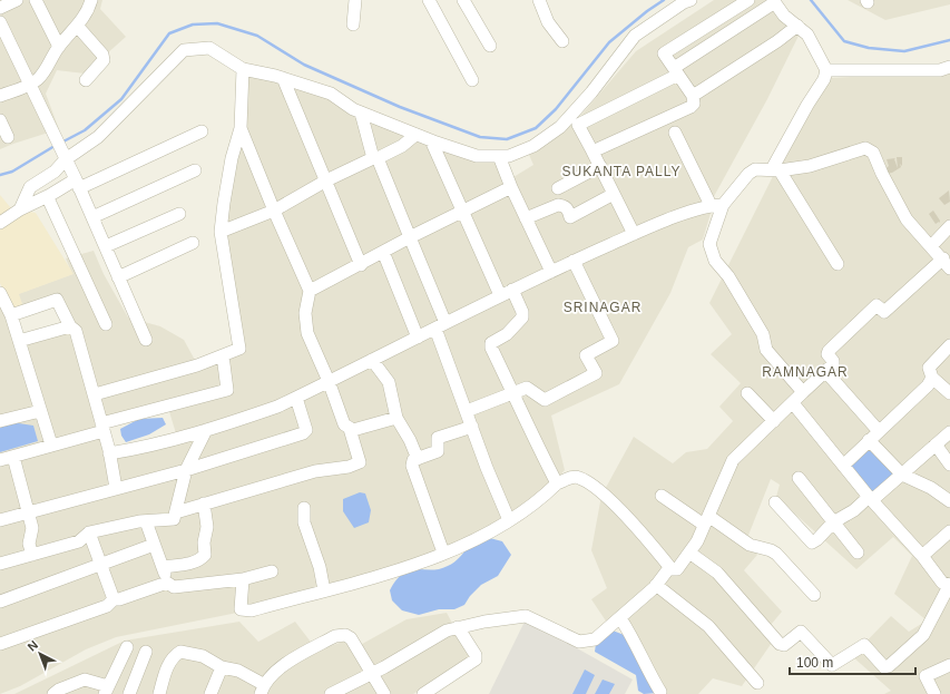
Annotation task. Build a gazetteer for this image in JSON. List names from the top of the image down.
{
  "districts": ["SUKANTA PALLY", "SRINAGAR", "RAMNAGAR"],
  "scale_bar": "100 m",
  "north": "top left"
}
